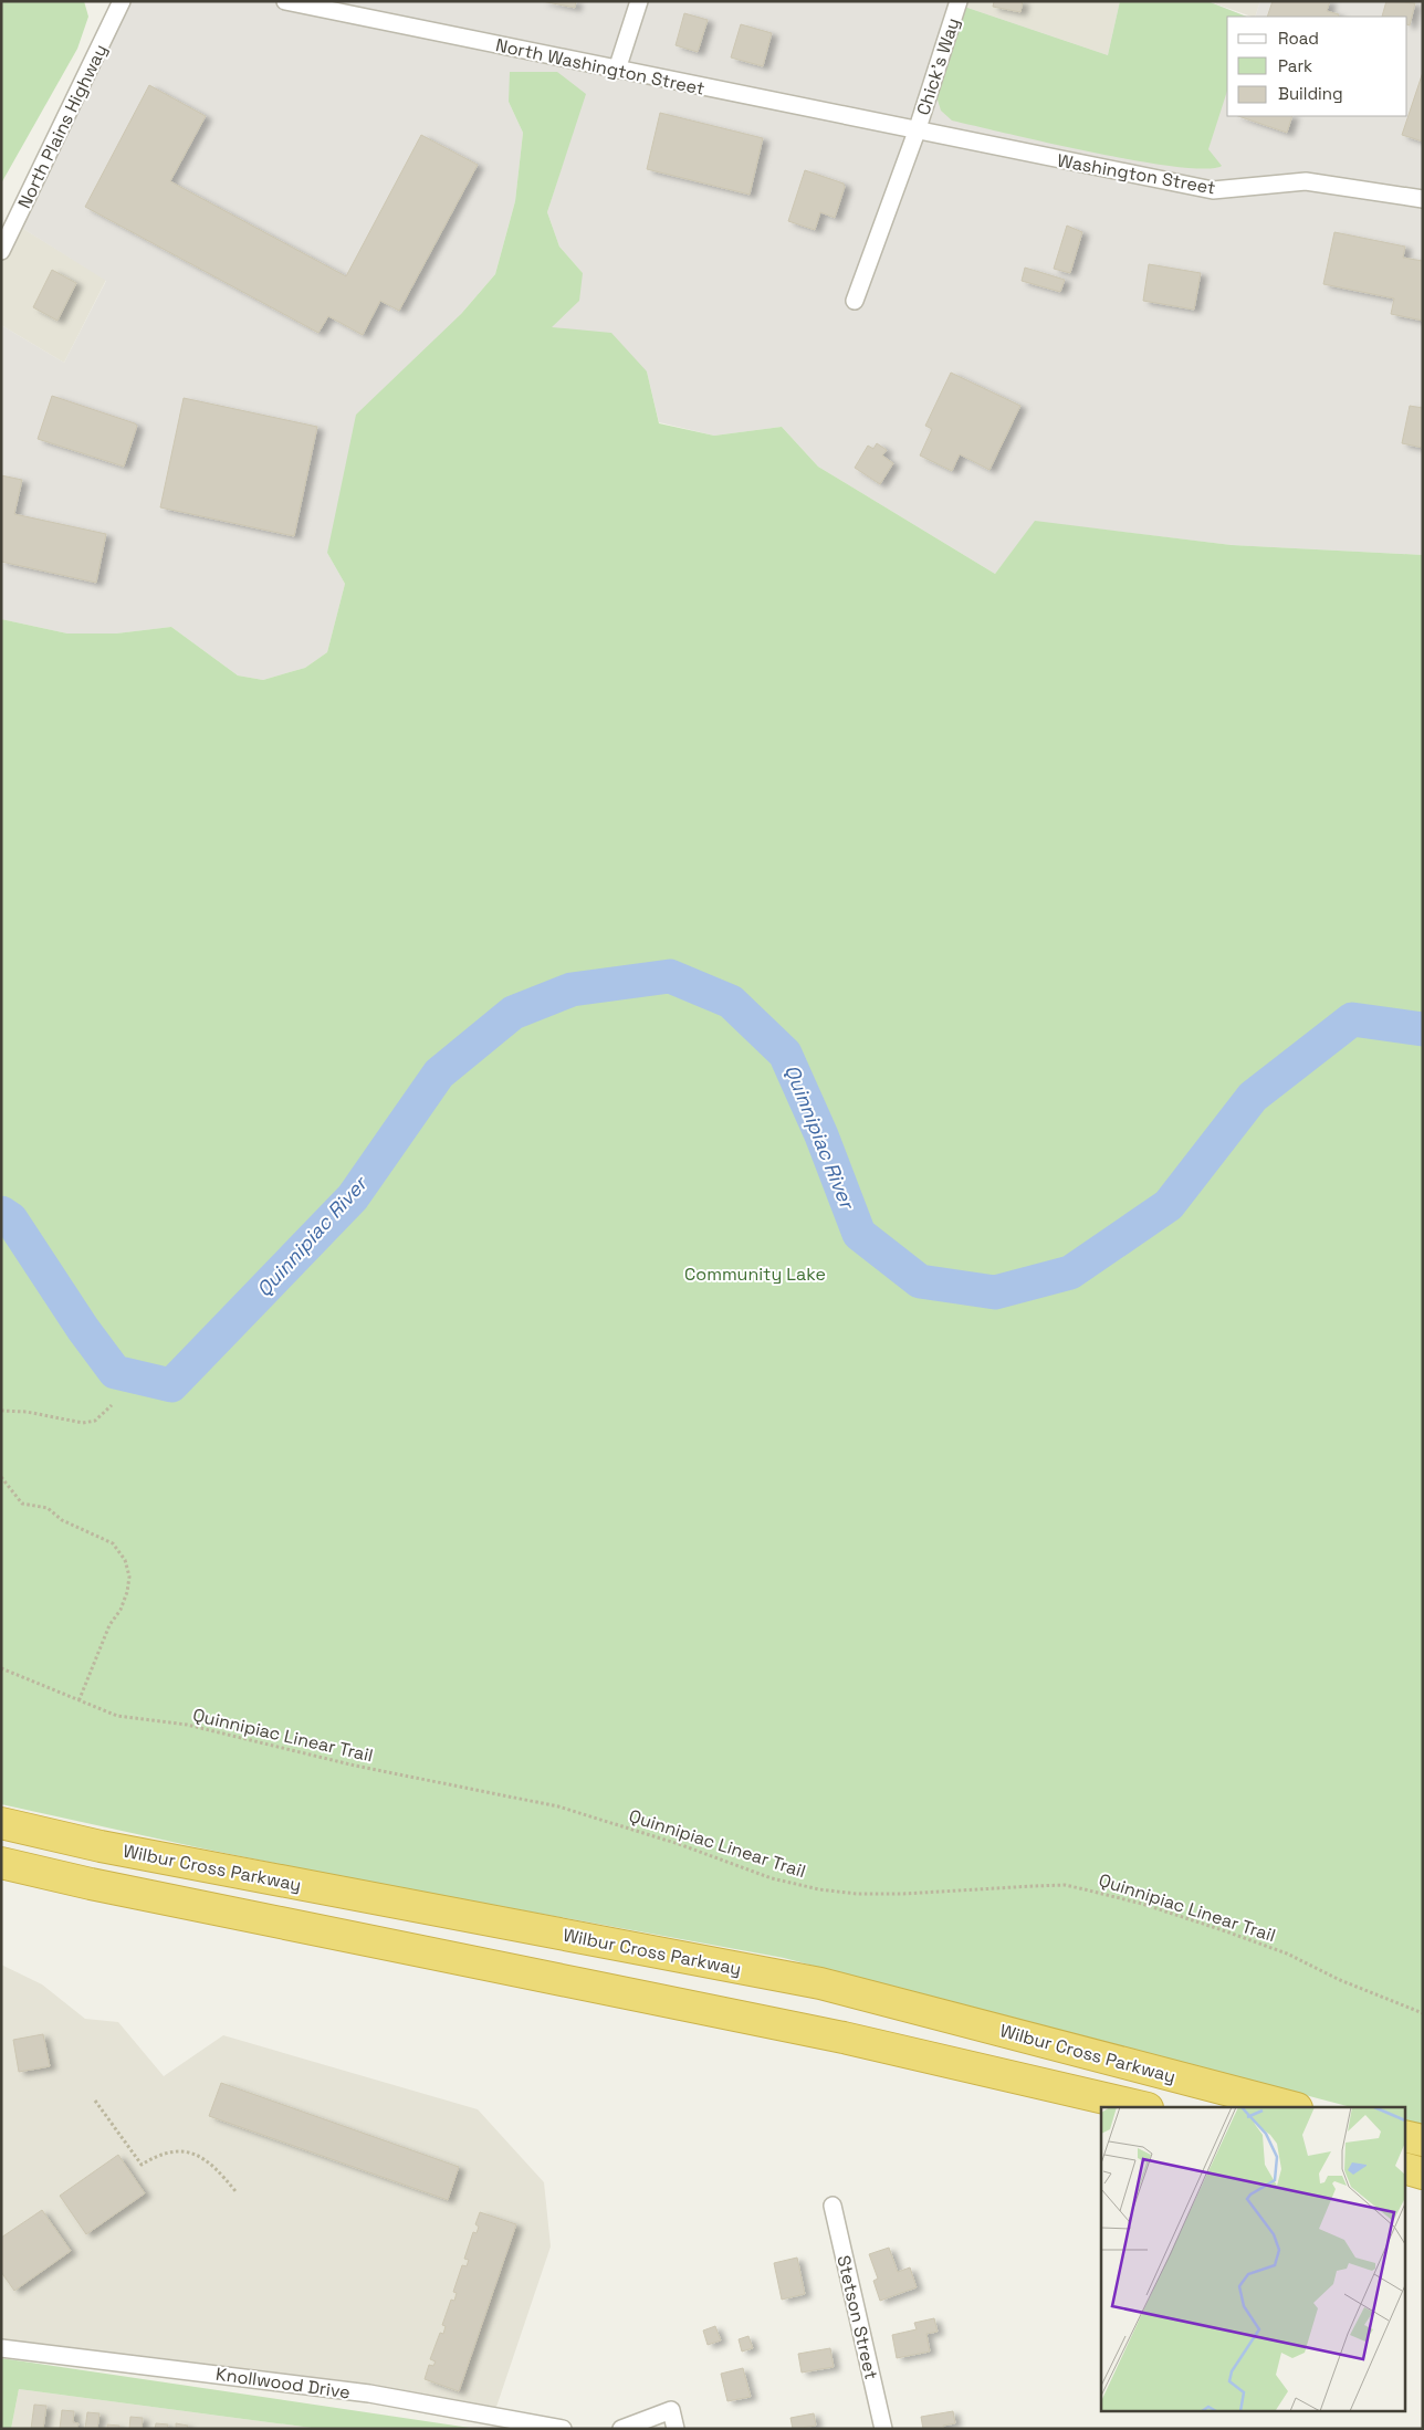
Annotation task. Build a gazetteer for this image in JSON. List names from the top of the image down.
{
  "streets": {
    "highway": ["Wilbur Cross Parkway"],
    "street": [
      "North Washington Street",
      "Chick's Way",
      "North Plains Highway",
      "Washington Street",
      "Stetson Street",
      "Knollwood Drive"
    ],
    "path": ["Quinnipiac Linear Trail"]
  },
  "crossings": [
    ["North Washington Street", "Chick's Way"],
    ["North Washington Street", "Washington Street"],
    ["Chick's Way", "Washington Street"]
  ],
  "water": ["Quinnipiac River"],
  "parks": ["Community Lake"],
  "legend": ["Road", "Park", "Building"]
}
